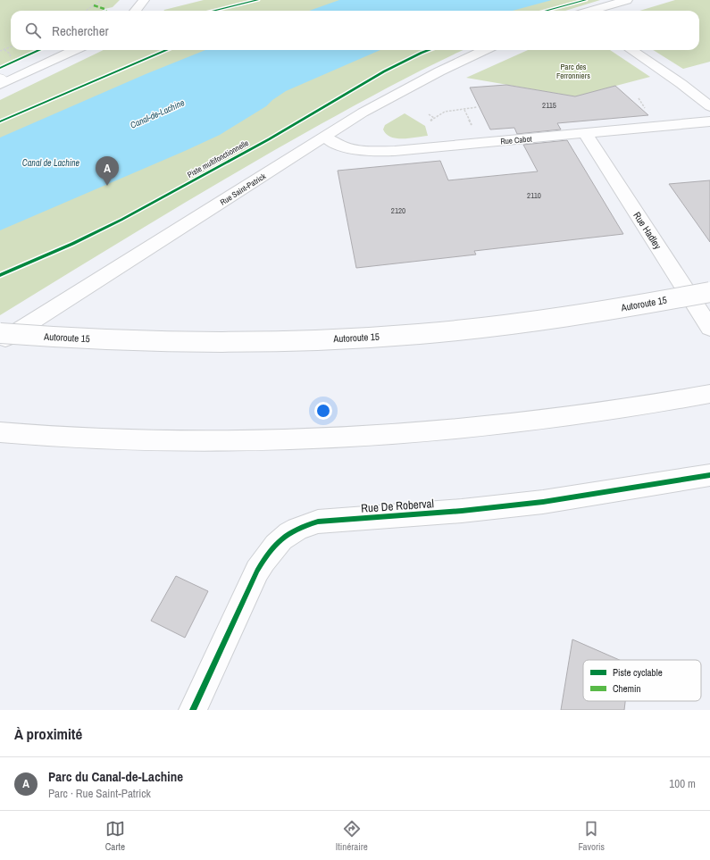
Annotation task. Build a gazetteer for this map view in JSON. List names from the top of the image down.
{
  "streets": {
    "main road": [
      "Rue Cabot",
      "Rue Saint-Patrick",
      "Rue Hadley",
      "Autoroute 15",
      "Rue De Roberval"
    ],
    "cycle path": ["Piste multifonctionnelle"]
  },
  "crossings": [
    ["Rue Cabot", "Rue Saint-Patrick"],
    ["Rue Cabot", "Rue Hadley"]
  ],
  "water": ["Canal-de-Lachine", "Canal de Lachine"],
  "parks": ["Parc des Ferronniers"],
  "house_numbers": ["2115", "2110", "2120"],
  "legend": ["Piste cyclable", "Chemin"],
  "page": {
    "search": "Rechercher",
    "pins": "A",
    "heading": "À proximité",
    "list": [
      {
        "mark": "A",
        "name": "Parc du Canal-de-Lachine",
        "note": "Parc · Rue Saint-Patrick",
        "value": "100 m"
      }
    ],
    "nav": ["Carte", "Itinéraire", "Favoris"]
  }
}
